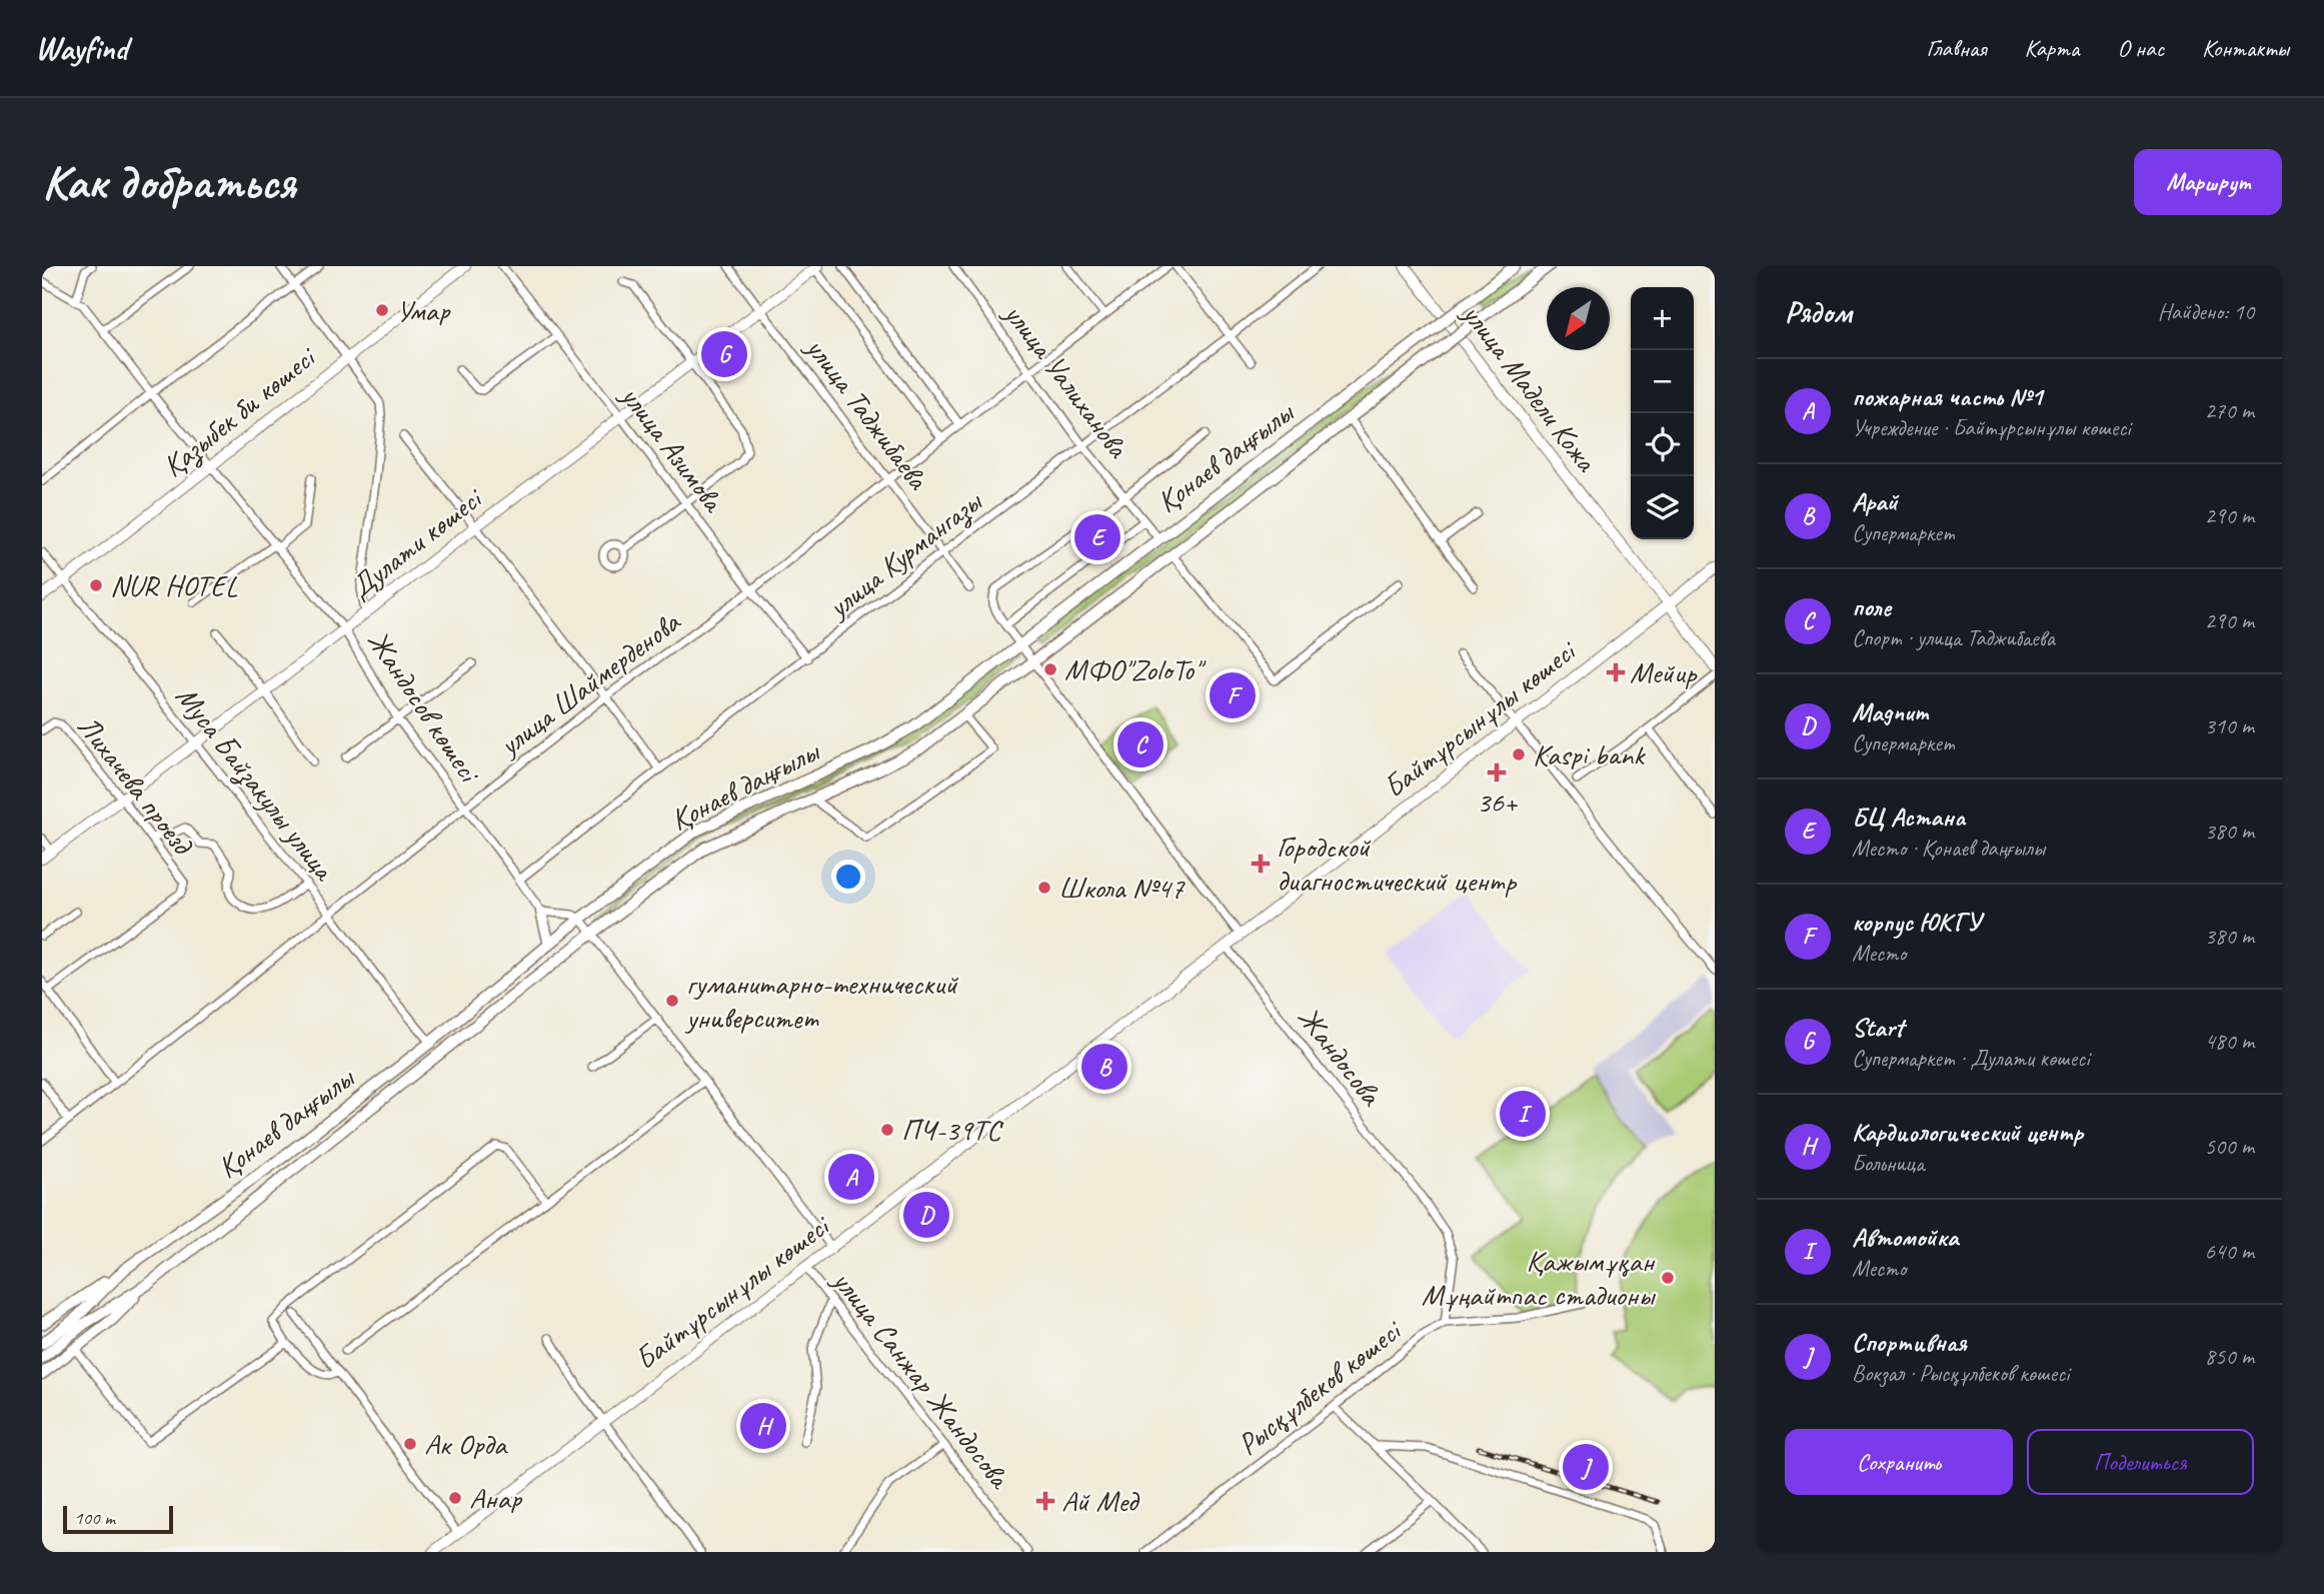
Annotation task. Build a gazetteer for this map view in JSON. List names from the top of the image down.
{
  "streets": {
    "main road": [
      "улица Мадели Кожа",
      "Қазыбек би көшесі",
      "Қонаев даңғылы",
      "Дулати көшесі",
      "Байтұрсынұлы көшесі"
    ],
    "street": [
      "улица Уалиханова",
      "улица Таджибаева",
      "улица Азимова",
      "улица Курмангазы",
      "улица Шаймерденова",
      "Жандосов көшесі",
      "Муса Байзакулы улица",
      "Лихачева проезд",
      "Жандосова",
      "улица Санжар Жандосова",
      "Рысқұлбеков көшесі"
    ]
  },
  "crossings": [
    ["улица Уалиханова", "Қонаев даңғылы"],
    ["улица Уалиханова", "улица Курмангазы"],
    ["улица Уалиханова", "улица Шаймерденова"],
    ["улица Мадели Кожа", "Байтұрсынұлы көшесі"],
    ["Қазыбек би көшесі", "Жандосов көшесі"],
    ["Қазыбек би көшесі", "Муса Байзакулы улица"],
    ["улица Таджибаева", "Дулати көшесі"],
    ["улица Таджибаева", "улица Курмангазы"],
    ["улица Таджибаева", "улица Шаймерденова"],
    ["улица Азимова", "Дулати көшесі"],
    ["улица Азимова", "улица Курмангазы"],
    ["улица Азимова", "улица Шаймерденова"],
    ["Қонаев даңғылы", "Муса Байзакулы улица"],
    ["Дулати көшесі", "Жандосов көшесі"],
    ["Дулати көшесі", "Муса Байзакулы улица"],
    ["Дулати көшесі", "Лихачева проезд"],
    ["улица Курмангазы", "Жандосов көшесі"],
    ["улица Шаймерденова", "Жандосов көшесі"],
    ["улица Шаймерденова", "Муса Байзакулы улица"],
    ["Байтұрсынұлы көшесі", "Жандосова"],
    ["Байтұрсынұлы көшесі", "улица Санжар Жандосова"],
    ["Жандосова", "Рысқұлбеков көшесі"]
  ],
  "places": {
    "other": [
      "Умар",
      "NUR HOTEL",
      "МФО\"ZoloTo\"",
      "Kaspi bank",
      "Школа №47",
      "гуманитарно-технический университет",
      "ПЧ-39ТС",
      "Қажымұқан Мұңайтпас стадионы",
      "Ак Орда",
      "Анар"
    ],
    "health": [
      "Мейир",
      "36+",
      "Городской диагностический центр",
      "Ай Мед"
    ]
  },
  "scale_bar": "100 m",
  "north": "bottom left",
  "page": {
    "header": "Wayfind",
    "nav": [
      "Главная",
      "Карта",
      "О нас",
      "Контакты"
    ],
    "buttons": [
      "Маршрут",
      ["Сохранить", "Поделиться"]
    ],
    "title": "Как добраться",
    "heading": ["Рядом", "Найдено: 10"],
    "map_buttons": ["+", "−"],
    "pins": [
      "G",
      "E",
      "F",
      "C",
      "B",
      "I",
      "A",
      "D",
      "H",
      "J"
    ],
    "list": [
      {
        "mark": "A",
        "name": "пожарная часть №1",
        "note": "Учреждение · Байтұрсынұлы көшесі",
        "value": "270 m"
      },
      {
        "mark": "B",
        "name": "Арай",
        "note": "Супермаркет",
        "value": "290 m"
      },
      {
        "mark": "C",
        "name": "поле",
        "note": "Спорт · улица Таджибаева",
        "value": "290 m"
      },
      {
        "mark": "D",
        "name": "Magnum",
        "note": "Супермаркет",
        "value": "310 m"
      },
      {
        "mark": "E",
        "name": "БЦ Астана",
        "note": "Место · Қонаев даңғылы",
        "value": "380 m"
      },
      {
        "mark": "F",
        "name": "корпус ЮКГУ",
        "note": "Место",
        "value": "380 m"
      },
      {
        "mark": "G",
        "name": "Start",
        "note": "Супермаркет · Дулати көшесі",
        "value": "480 m"
      },
      {
        "mark": "H",
        "name": "Кардиологический центр",
        "note": "Больница",
        "value": "500 m"
      },
      {
        "mark": "I",
        "name": "Автомойка",
        "note": "Место",
        "value": "640 m"
      },
      {
        "mark": "J",
        "name": "Спортивная",
        "note": "Вокзал · Рысқұлбеков көшесі",
        "value": "850 m"
      }
    ],
    "scale": "100 m"
  }
}
